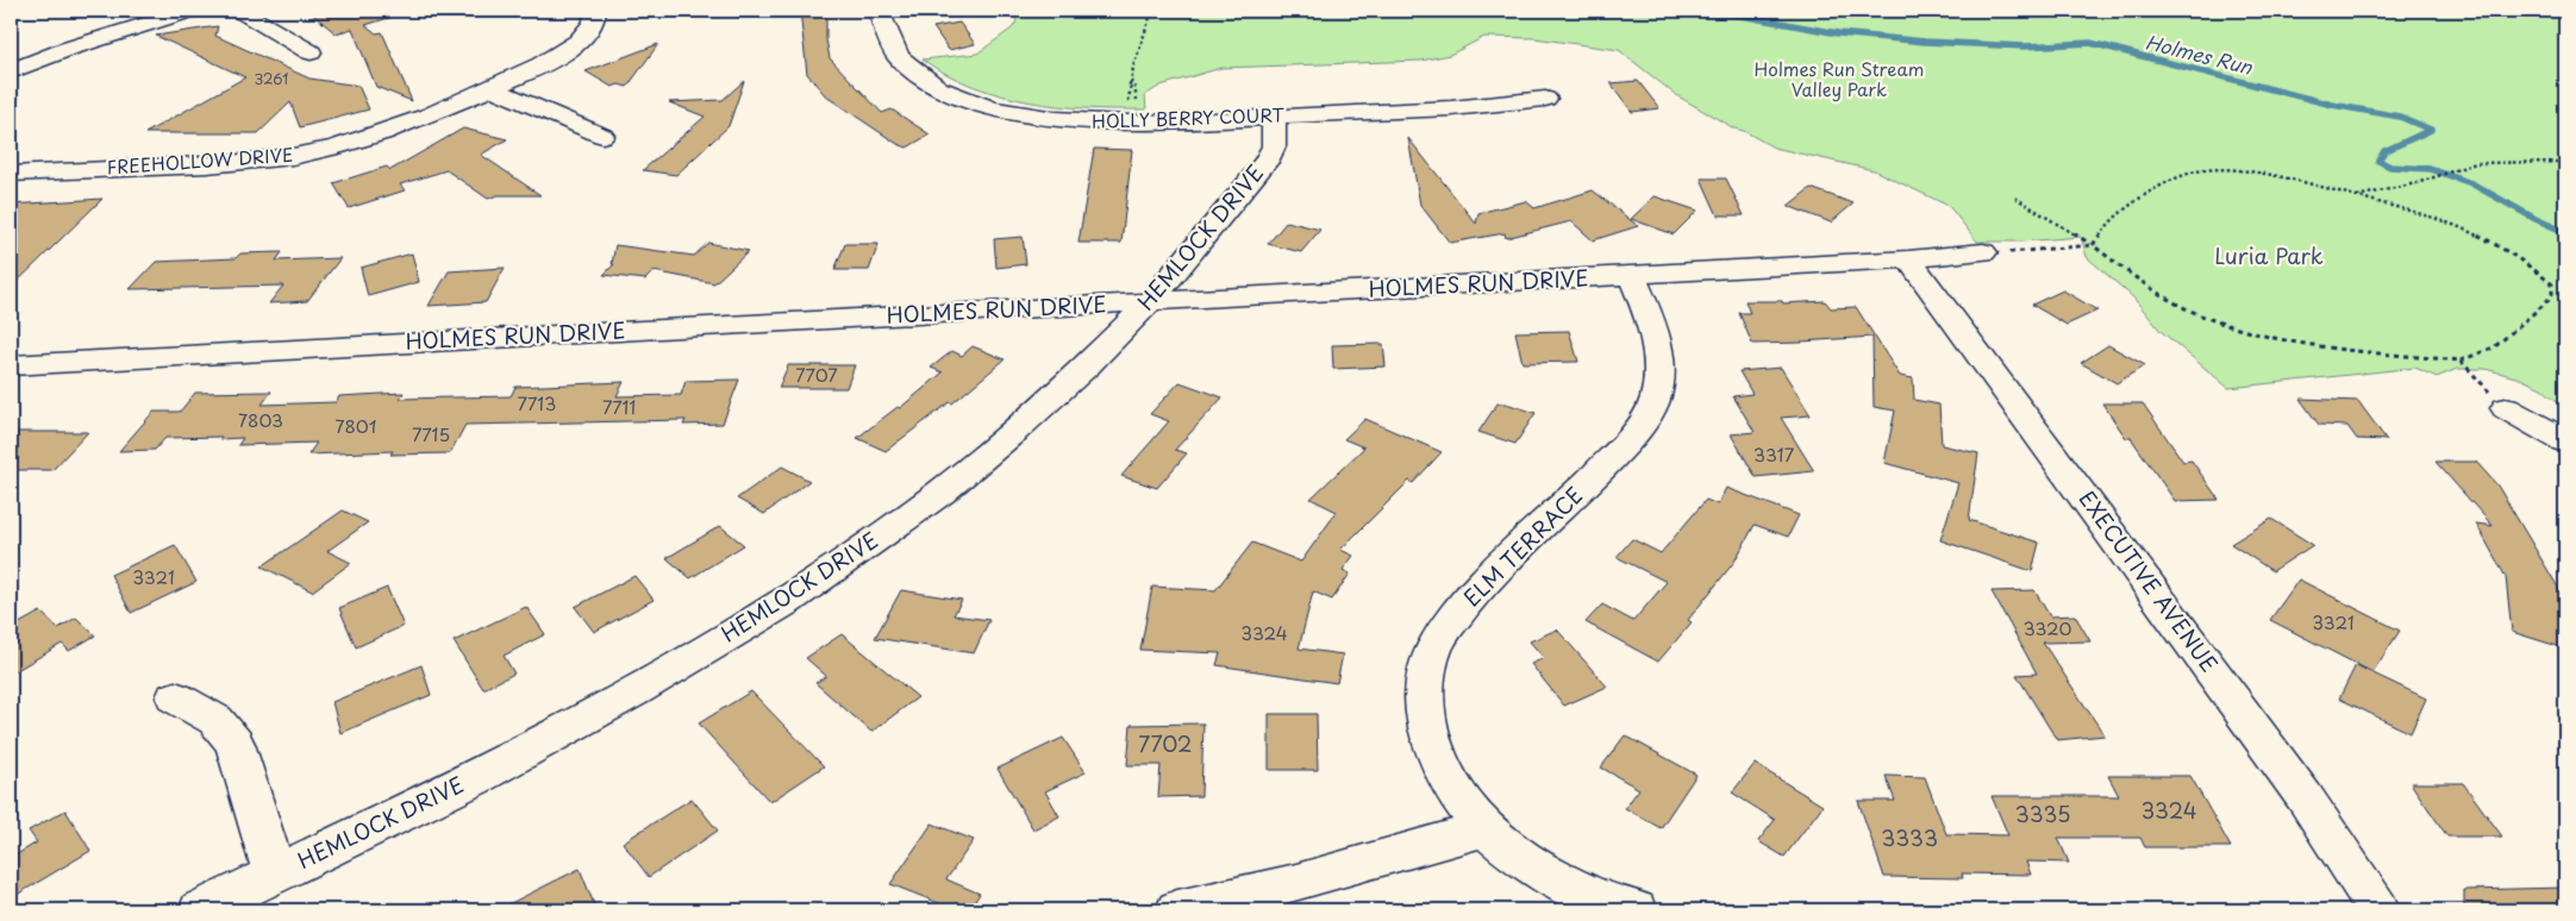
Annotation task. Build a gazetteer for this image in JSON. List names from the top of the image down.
{
  "streets": {
    "street": [
      "HOLLY BERRY COURT",
      "FREEHOLLOW DRIVE",
      "HEMLOCK DRIVE",
      "HOLMES RUN DRIVE",
      "ELM TERRACE",
      "EXECUTIVE AVENUE"
    ]
  },
  "crossings": [
    ["HOLLY BERRY COURT", "HEMLOCK DRIVE"],
    ["HEMLOCK DRIVE", "HOLMES RUN DRIVE"],
    ["HOLMES RUN DRIVE", "ELM TERRACE"],
    ["HOLMES RUN DRIVE", "EXECUTIVE AVENUE"]
  ],
  "water": ["Holmes Run"],
  "parks": ["Holmes Run Stream Valley Park", "Luria Park"],
  "house_numbers": [
    "3261",
    "7707",
    "7713",
    "7711",
    "7803",
    "7801",
    "7715",
    "3317",
    "3321",
    "3321",
    "3320",
    "3324",
    "7702",
    "3324",
    "3335",
    "3333"
  ]
}
